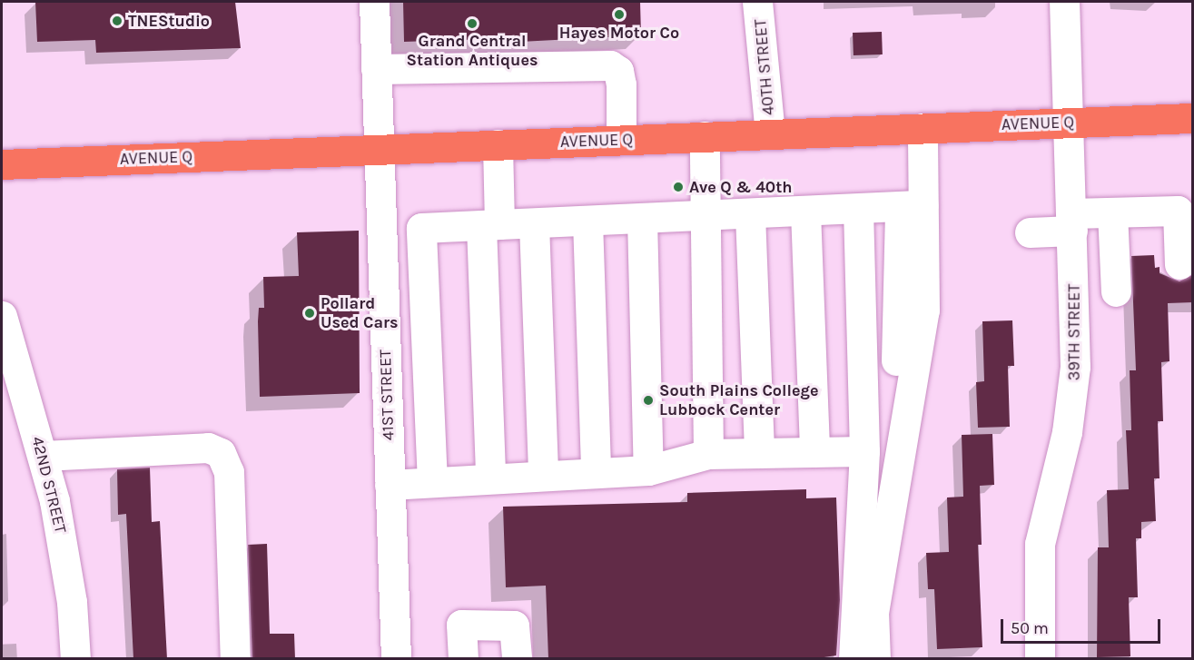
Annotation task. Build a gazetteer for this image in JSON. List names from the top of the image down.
{
  "streets": {
    "highway": ["AVENUE Q"],
    "street": [
      "40TH STREET",
      "39TH STREET",
      "41ST STREET",
      "42ND STREET"
    ]
  },
  "crossings": [
    ["40TH STREET", "AVENUE Q"],
    ["AVENUE Q", "39TH STREET"],
    ["AVENUE Q", "41ST STREET"]
  ],
  "places": [
    "Hayes Motor Co",
    "TNEStudio",
    "Grand Central Station Antiques",
    "Ave Q & 40th",
    "Pollard Used Cars",
    "South Plains College Lubbock Center"
  ],
  "scale_bar": "50 m"
}
